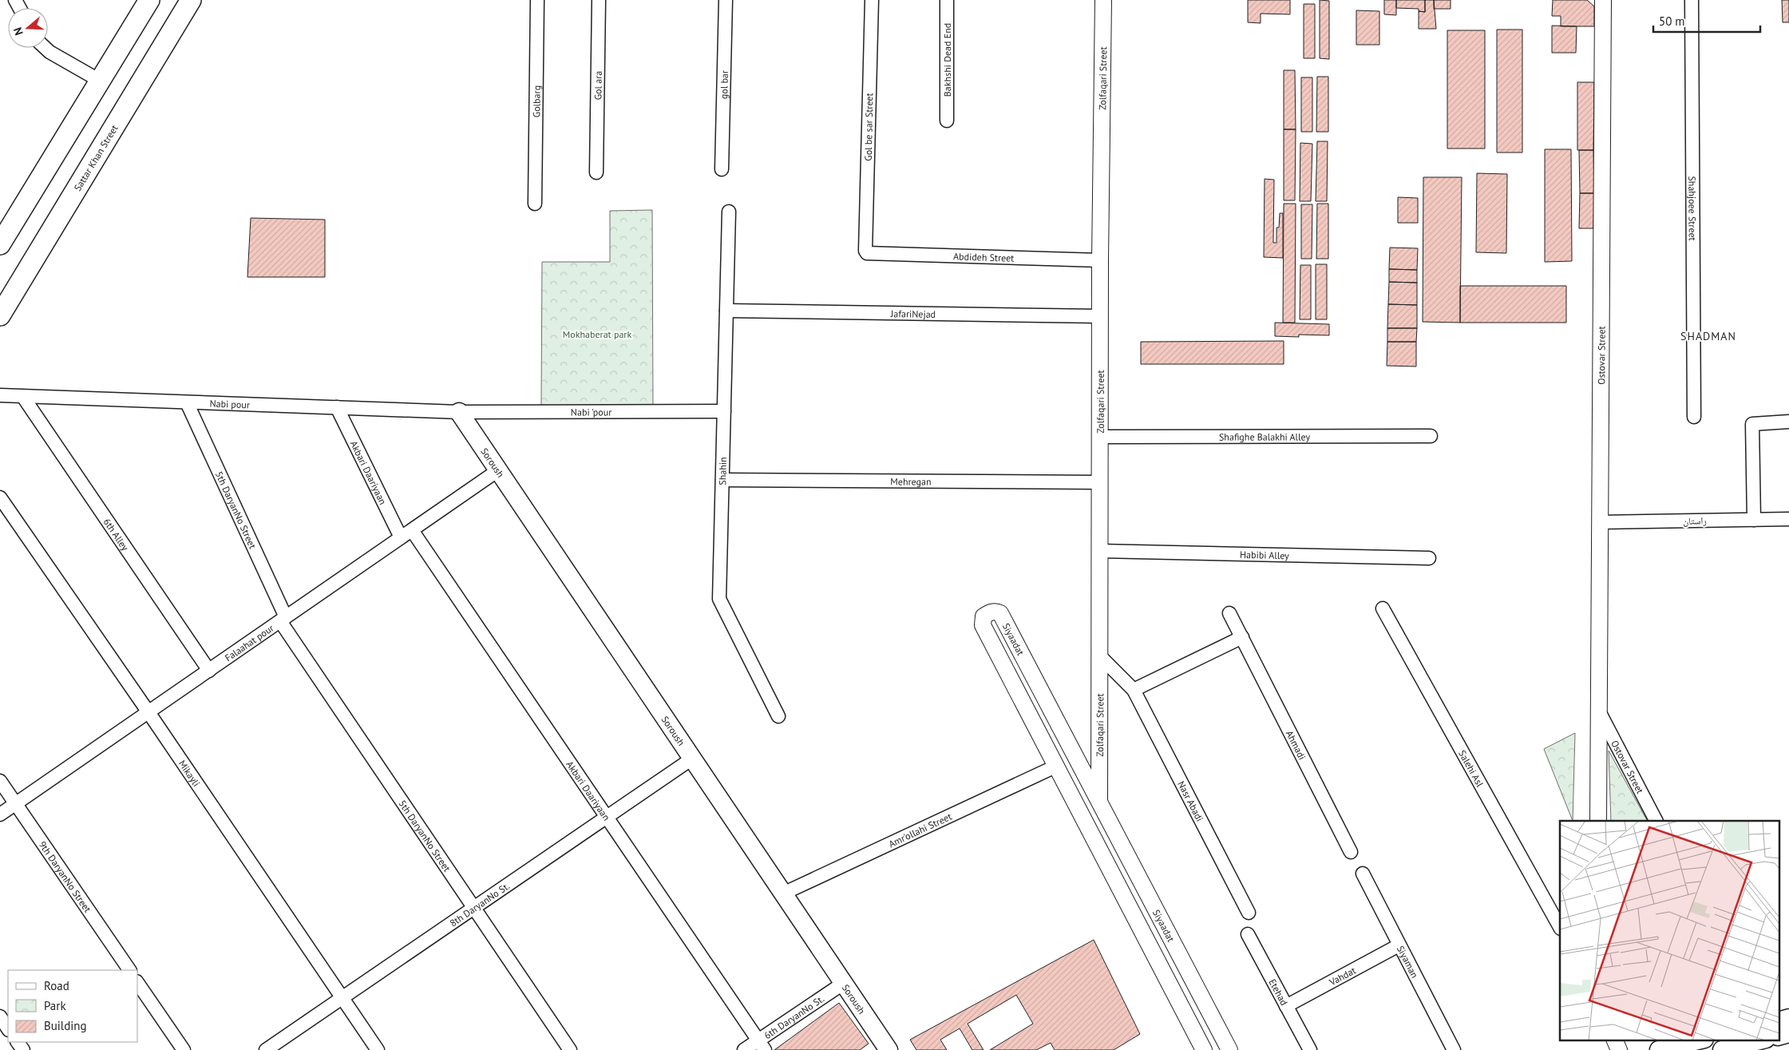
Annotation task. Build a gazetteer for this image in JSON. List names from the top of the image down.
{
  "streets": {
    "main road": ["Sattar Khan Street", "Soroush"],
    "street": [
      "Bakhshi Dead End",
      "Zolfaqari Street",
      "gol bar",
      "Gol ara",
      "Golbarg",
      "Gol be sar Street",
      "Shahjoee Street",
      "Abdideh Street",
      "JafariNejad",
      "Ostovar Street",
      "Nabi pour",
      "Nabi 'pour",
      "Shafighe Balakhi Alley",
      "Shahin",
      "Akbari Daariyaan",
      "Mehregan",
      "5th DaryanNo Street",
      "راستان",
      "6th Alley",
      "Habibi Alley",
      "Siyaadat",
      "Falaahat pour",
      "Ahmadi",
      "Salehi Asl",
      "Mikayli",
      "Nasr Abadi",
      "Amr'ollahi Street",
      "9th DaryanNo Street",
      "8th DaryanNo St.",
      "Siyaman",
      "Vahdat",
      "Etehad",
      "6th DaryanNo St."
    ]
  },
  "crossings": [
    ["Zolfaqari Street", "Abdideh Street"],
    ["Zolfaqari Street", "JafariNejad"],
    ["Zolfaqari Street", "Shafighe Balakhi Alley"],
    ["Zolfaqari Street", "Mehregan"],
    ["Zolfaqari Street", "Habibi Alley"],
    ["Zolfaqari Street", "Siyaadat"],
    ["Zolfaqari Street", "Nasr Abadi"],
    ["Gol be sar Street", "Abdideh Street"],
    ["JafariNejad", "Shahin"],
    ["Ostovar Street", "راستان"],
    ["Nabi pour", "Nabi 'pour"],
    ["Nabi pour", "Soroush"],
    ["Nabi pour", "Akbari Daariyaan"],
    ["Nabi pour", "5th DaryanNo Street"],
    ["Nabi pour", "6th Alley"],
    ["Nabi 'pour", "Soroush"],
    ["Nabi 'pour", "Shahin"],
    ["Soroush", "Falaahat pour"],
    ["Soroush", "Amr'ollahi Street"],
    ["Soroush", "8th DaryanNo St."],
    ["Soroush", "6th DaryanNo St."],
    ["Shahin", "Mehregan"],
    ["Akbari Daariyaan", "Falaahat pour"],
    ["Akbari Daariyaan", "8th DaryanNo St."],
    ["Akbari Daariyaan", "6th DaryanNo St."],
    ["5th DaryanNo Street", "Falaahat pour"],
    ["5th DaryanNo Street", "8th DaryanNo St."],
    ["6th Alley", "Falaahat pour"],
    ["Siyaadat", "Amr'ollahi Street"],
    ["Falaahat pour", "Mikayli"],
    ["Falaahat pour", "9th DaryanNo Street"],
    ["Mikayli", "8th DaryanNo St."],
    ["Siyaman", "Vahdat"],
    ["Vahdat", "Etehad"]
  ],
  "districts": ["SHADMAN"],
  "parks": ["Mokhaberat park"],
  "legend": ["Road", "Park", "Building"],
  "scale_bar": "50 m",
  "north": "left"
}
